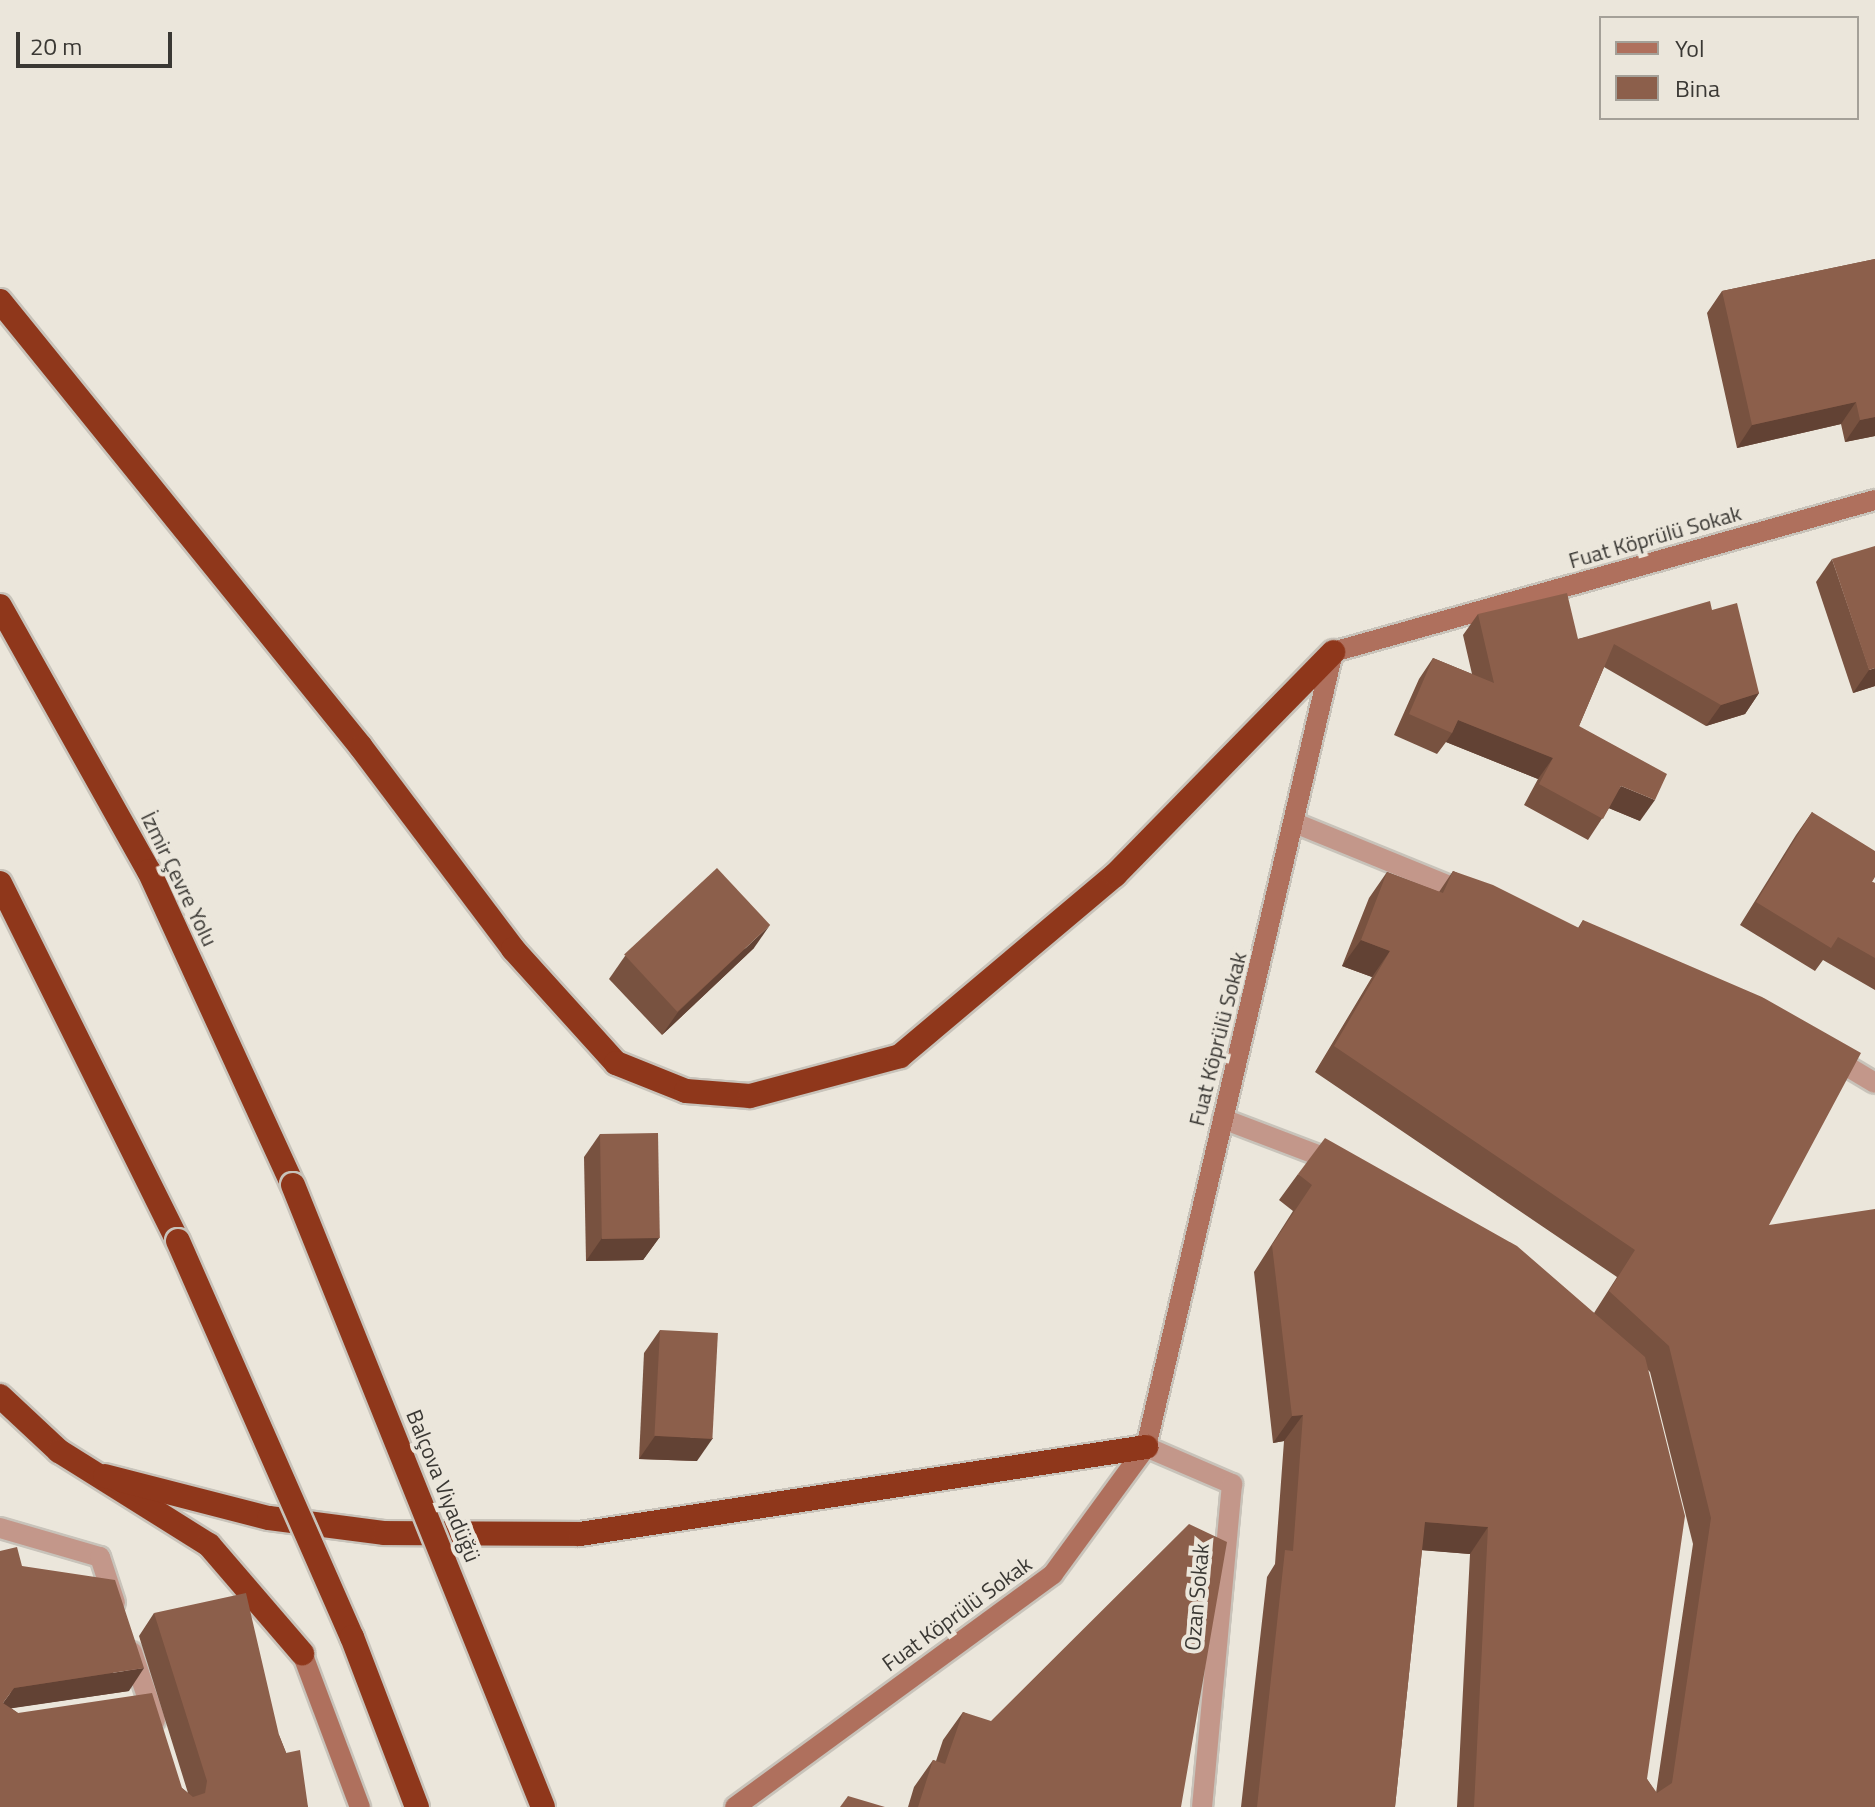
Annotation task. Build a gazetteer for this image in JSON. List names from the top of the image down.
{
  "streets": {
    "highway": ["İzmir Çevre Yolu", "Balçova Viyadüğü"],
    "main road": ["Fuat Köprülü Sokak"],
    "street": ["Ozan Sokak"]
  },
  "crossings": [
    ["Fuat Köprülü Sokak", "Ozan Sokak"],
    ["İzmir Çevre Yolu", "Balçova Viyadüğü"]
  ],
  "legend": ["Yol", "Bina"],
  "scale_bar": "20 m"
}
